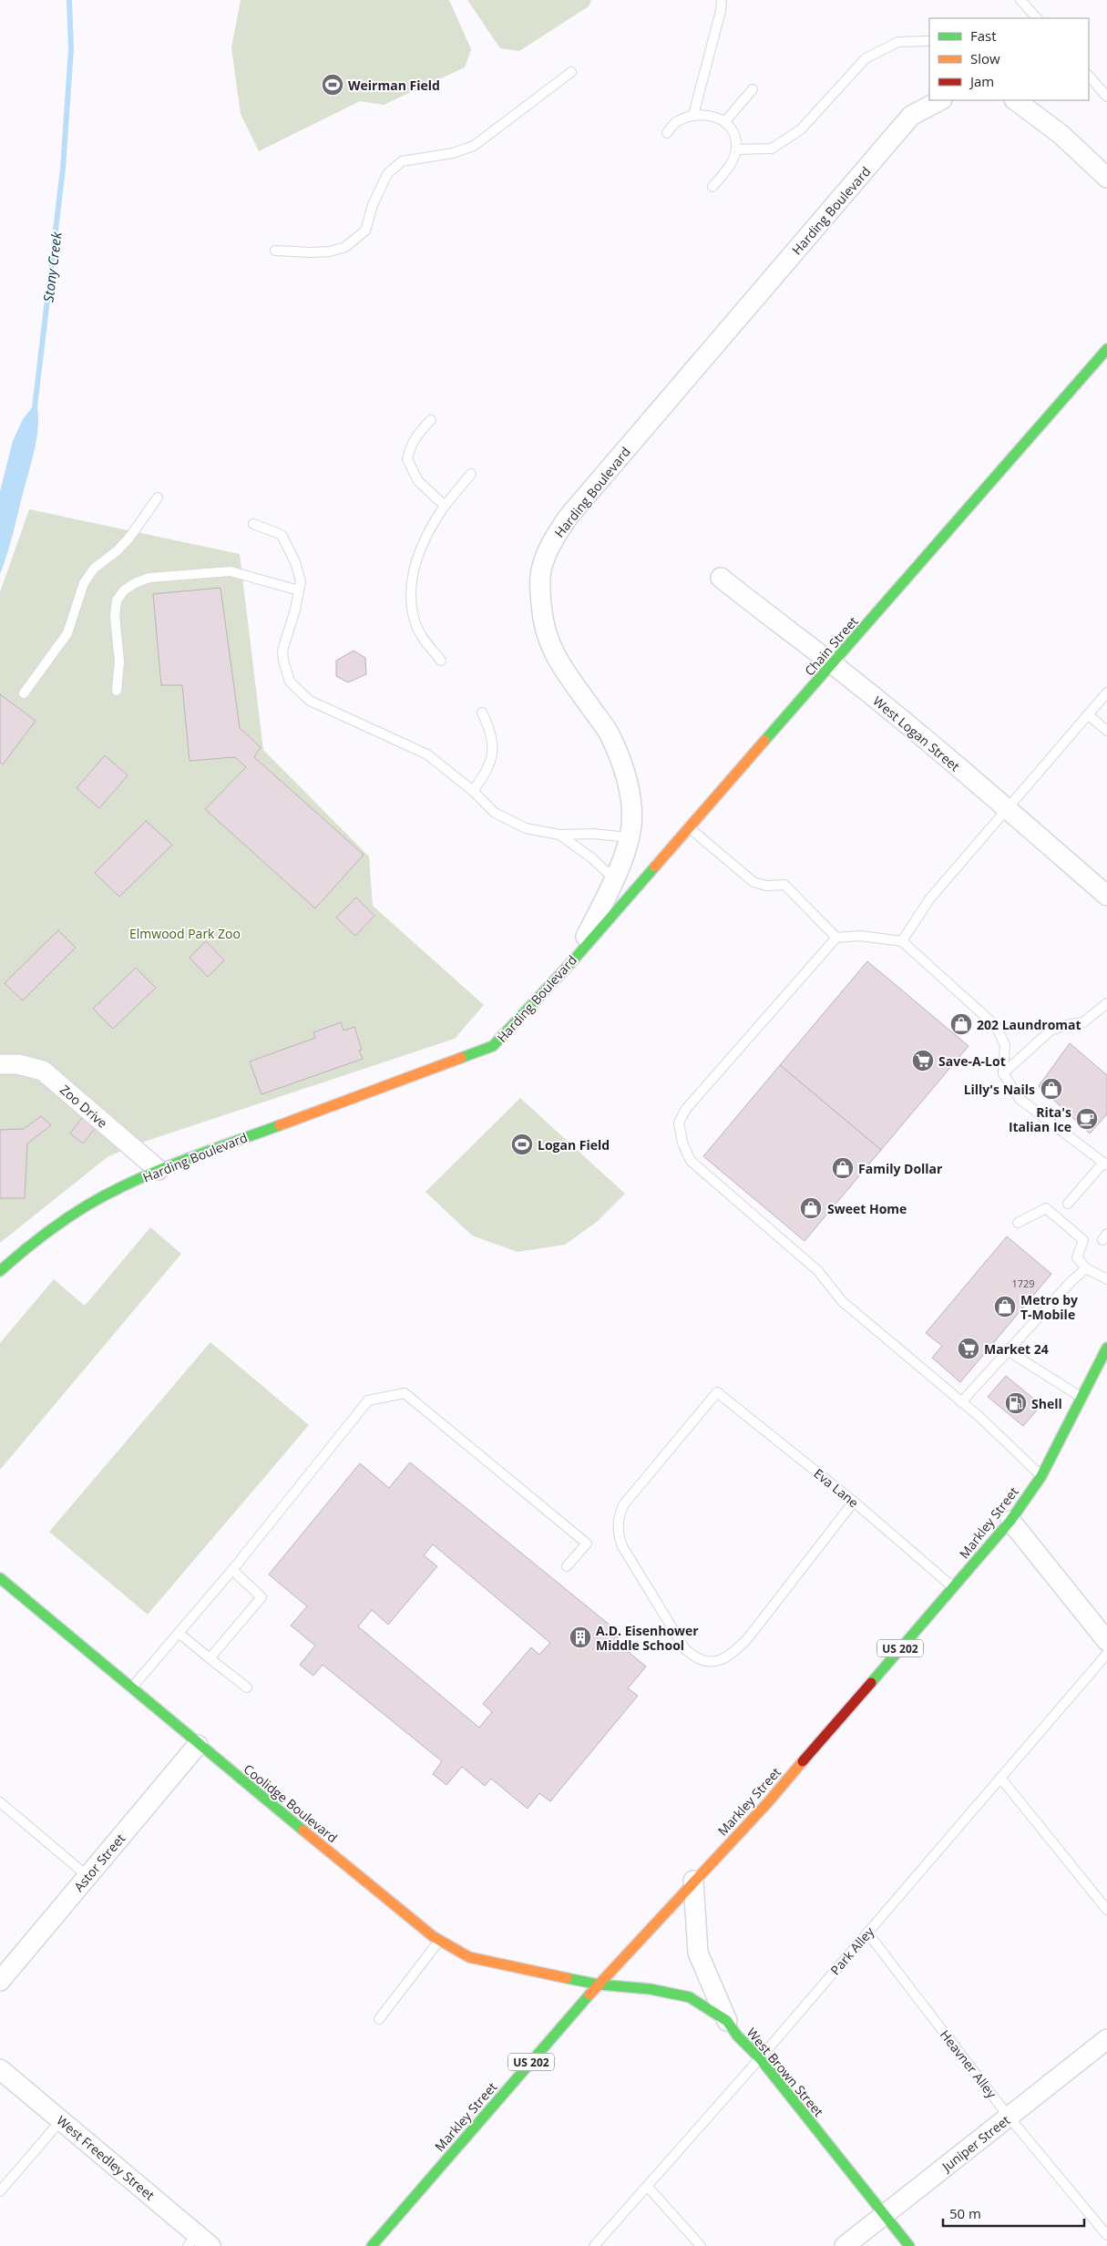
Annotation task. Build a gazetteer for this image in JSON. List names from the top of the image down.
{
  "streets": {
    "main road": [
      "Harding Boulevard",
      "Chain Street",
      "Markley Street",
      "US 202",
      "Coolidge Boulevard",
      "West Brown Street"
    ],
    "street": [
      "West Logan Street",
      "Zoo Drive",
      "Astor Street",
      "Juniper Street",
      "West Freedley Street"
    ],
    "lane": ["Eva Lane", "Park Alley", "Heavner Alley"]
  },
  "crossings": [
    ["Harding Boulevard", "Chain Street"],
    ["Harding Boulevard", "Zoo Drive"],
    ["Chain Street", "West Logan Street"],
    ["Eva Lane", "Markley Street"],
    ["Markley Street", "Coolidge Boulevard"],
    ["Markley Street", "West Brown Street"],
    ["Coolidge Boulevard", "Astor Street"],
    ["Coolidge Boulevard", "West Brown Street"],
    ["Park Alley", "Heavner Alley"],
    ["Park Alley", "West Brown Street"],
    ["Heavner Alley", "Juniper Street"],
    ["West Brown Street", "Juniper Street"]
  ],
  "water": ["Stony Creek"],
  "parks": ["Elmwood Park Zoo"],
  "places": {
    "sports": ["Weirman Field", "Logan Field"],
    "shop": [
      "202 Laundromat",
      "Lilly's Nails",
      "Family Dollar",
      "Sweet Home",
      "Metro by T-Mobile"
    ],
    "supermarket": ["Save-A-Lot", "Market 24"],
    "cafe": ["Rita's Italian Ice"],
    "fuel station": ["Shell"],
    "building": ["A.D. Eisenhower Middle School"]
  },
  "house_numbers": ["1729"],
  "legend": ["Fast", "Slow", "Jam"],
  "scale_bar": "50 m"
}
